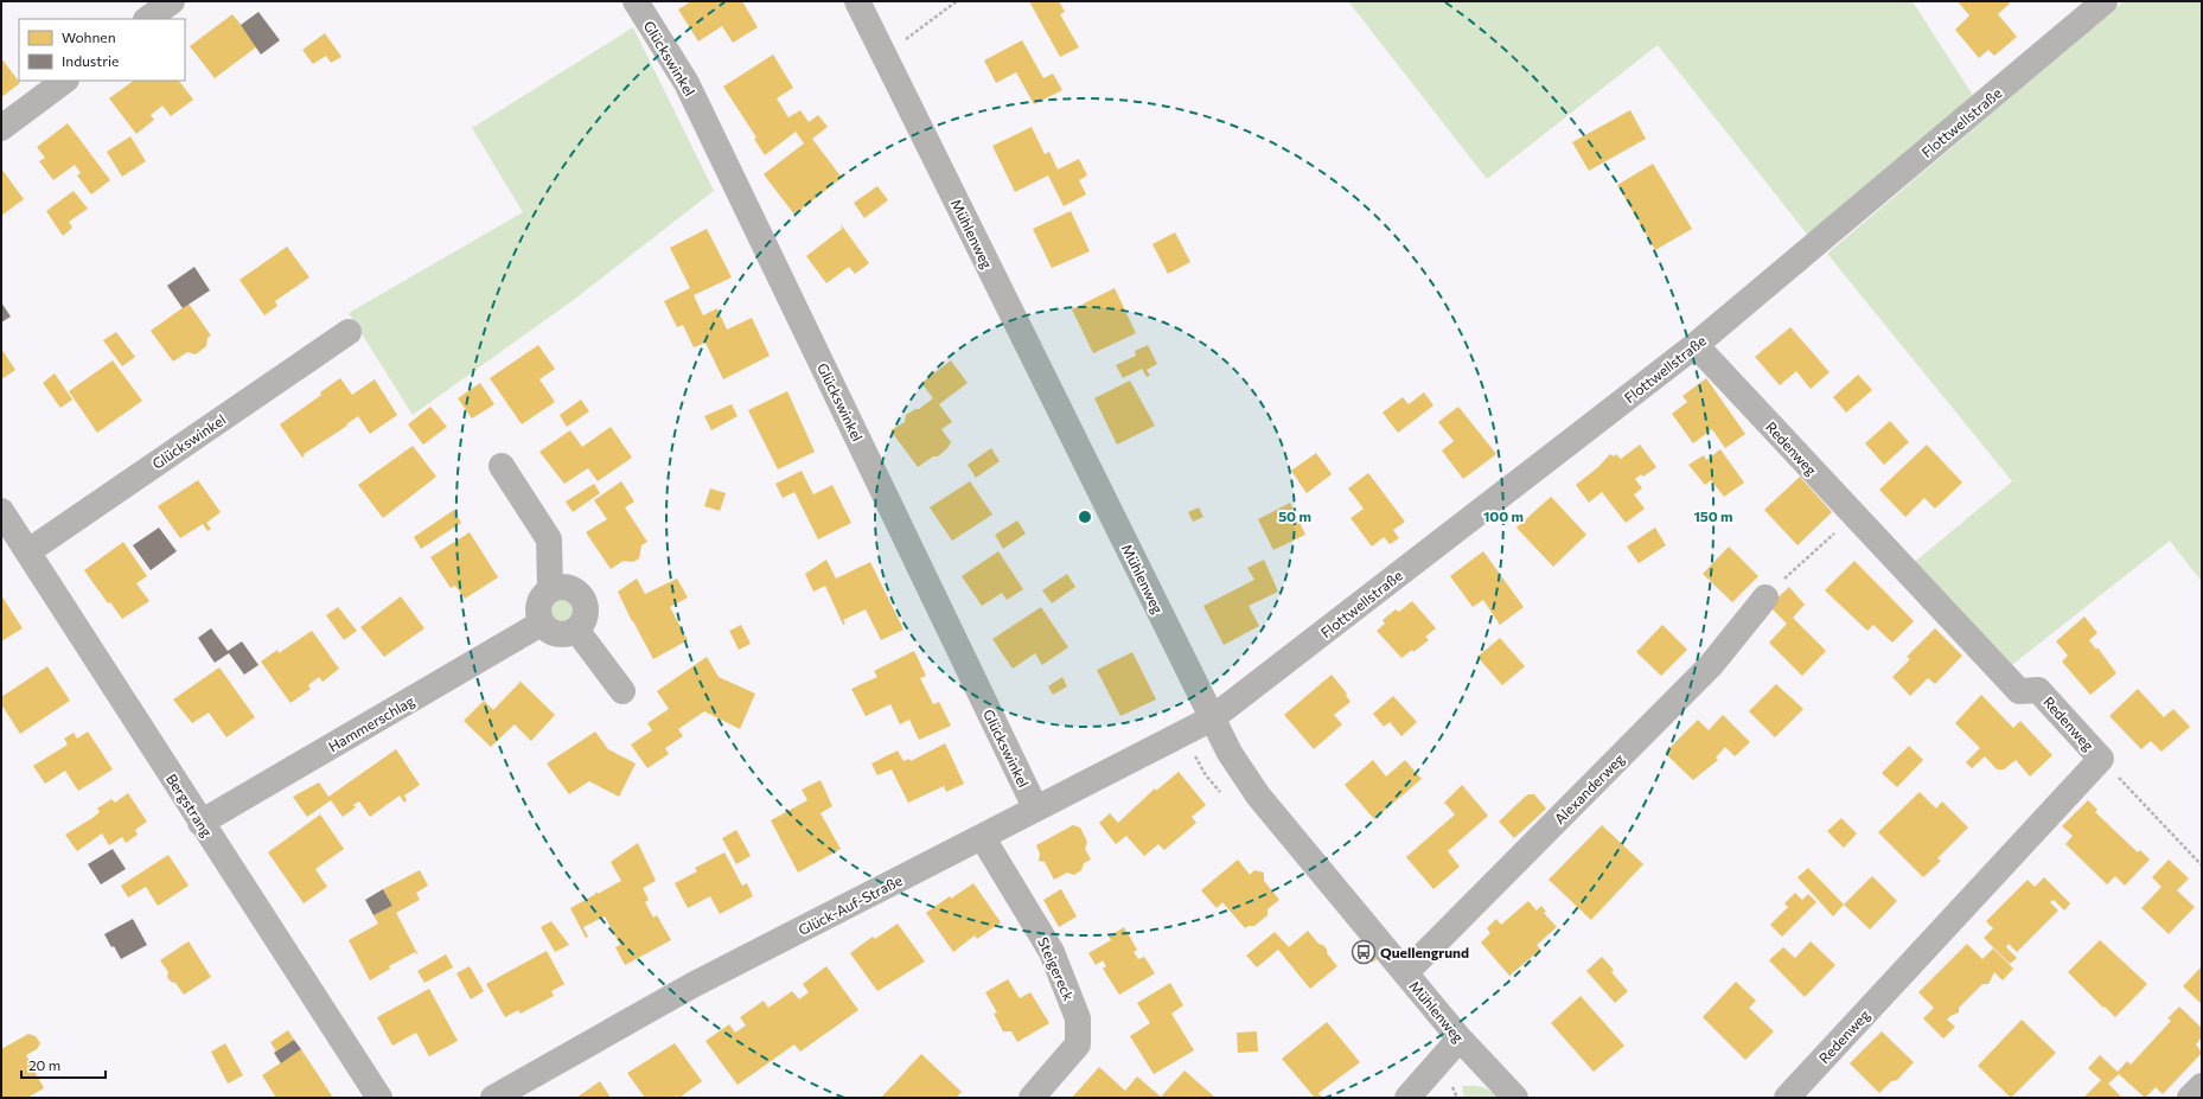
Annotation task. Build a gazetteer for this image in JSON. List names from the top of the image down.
{
  "streets": {
    "street": [
      "Glückswinkel",
      "Flottwellstraße",
      "Mühlenweg",
      "Redenweg",
      "Hammerschlag",
      "Alexanderweg",
      "Bergstrang",
      "Glück-Auf-Straße",
      "Steigereck"
    ]
  },
  "crossings": [
    ["Glückswinkel", "Bergstrang"],
    ["Glückswinkel", "Glück-Auf-Straße"],
    ["Flottwellstraße", "Mühlenweg"],
    ["Flottwellstraße", "Redenweg"],
    ["Flottwellstraße", "Glück-Auf-Straße"],
    ["Mühlenweg", "Alexanderweg"],
    ["Mühlenweg", "Glück-Auf-Straße"],
    ["Hammerschlag", "Bergstrang"],
    ["Glück-Auf-Straße", "Steigereck"]
  ],
  "places": {
    "bus stop": ["Quellengrund"]
  },
  "legend": ["Wohnen", "Industrie"],
  "scale_bar": "20 m",
  "rings": ["50 m", "100 m", "150 m"]
}
